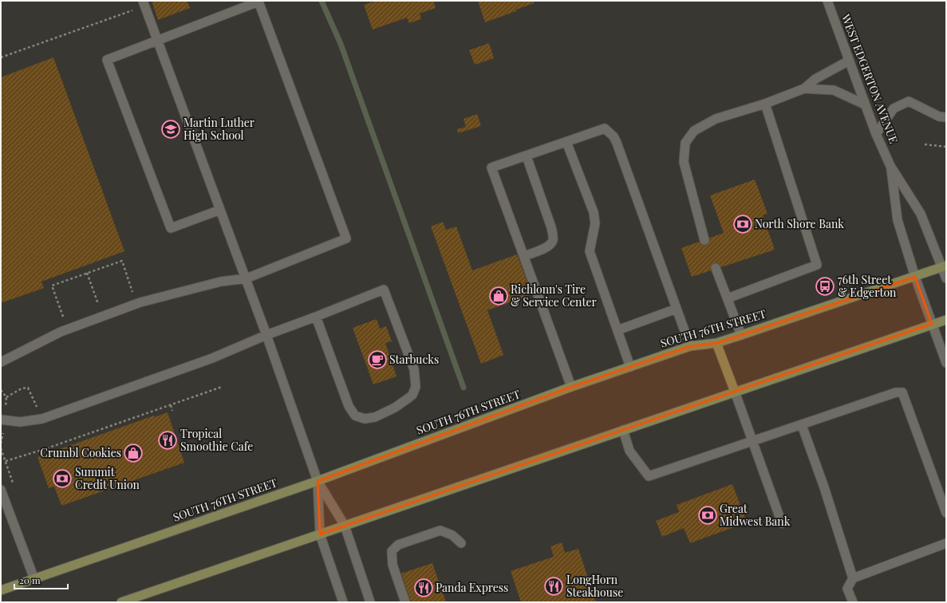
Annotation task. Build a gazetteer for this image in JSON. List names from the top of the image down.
{
  "streets": {
    "main road": ["SOUTH 76TH STREET"],
    "street": ["WEST EDGERTON AVENUE"]
  },
  "crossings": [
    ["WEST EDGERTON AVENUE", "SOUTH 76TH STREET"]
  ],
  "places": {
    "school or university": ["Martin Luther High School"],
    "bank": ["North Shore Bank", "Summit Credit Union", "Great Midwest Bank"],
    "bus stop": ["76th Street & Edgerton"],
    "shop": ["Richlonn's Tire & Service Center", "Crumbl Cookies"],
    "cafe": ["Starbucks"],
    "restaurant": ["Tropical Smoothie Cafe", "LongHorn Steakhouse", "Panda Express"]
  },
  "scale_bar": "20 m"
}
